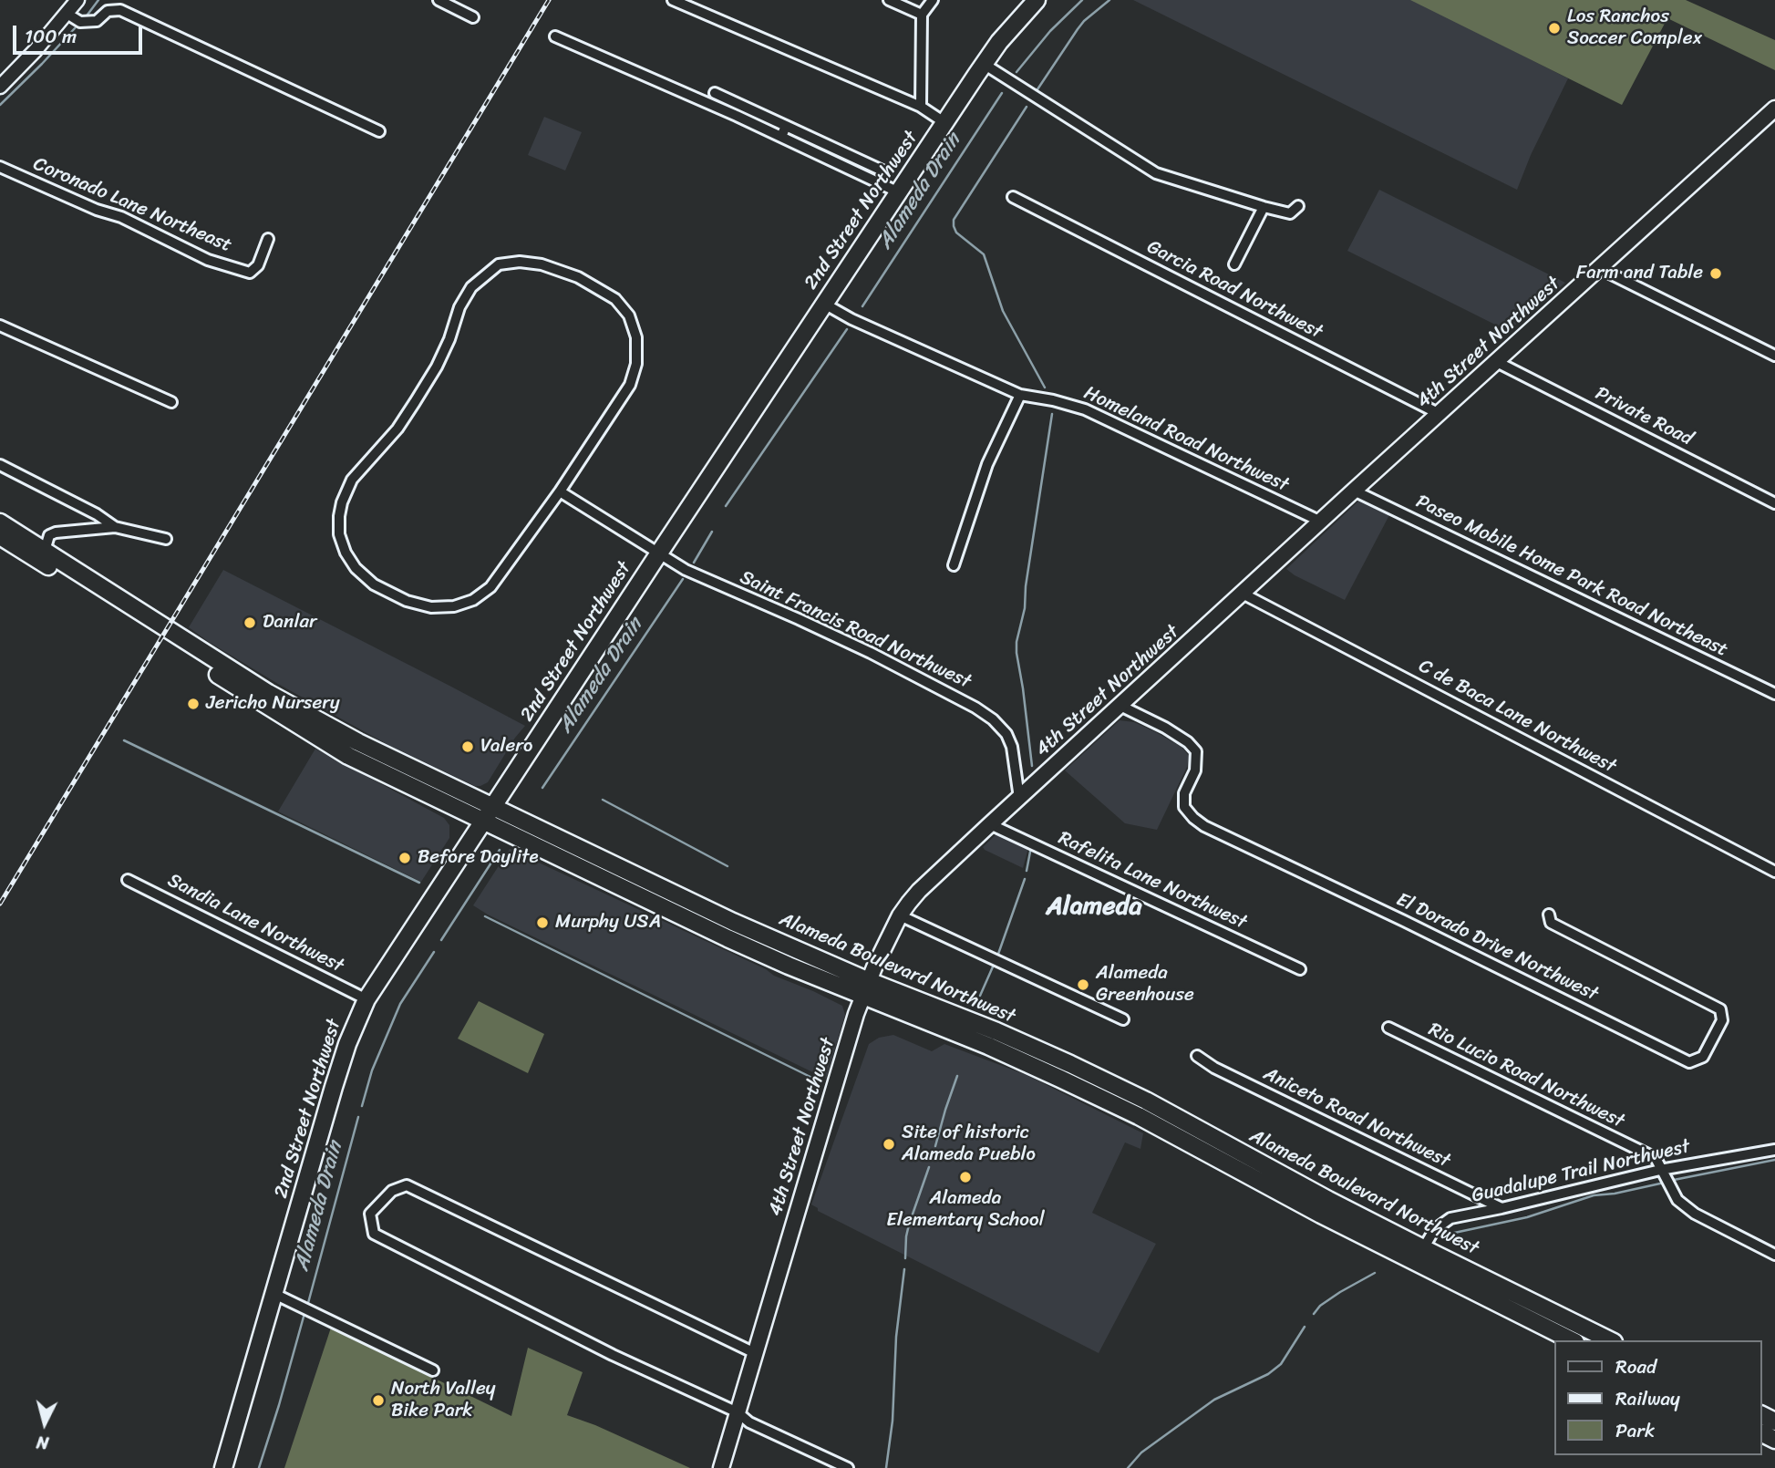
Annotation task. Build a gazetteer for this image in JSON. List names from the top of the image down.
{
  "streets": {
    "main road": ["2nd Street Northwest", "4th Street Northwest", "Alameda Boulevard Northwest"],
    "street": [
      "Coronado Lane Northeast",
      "Garcia Road Northwest",
      "Private Road",
      "Homeland Road Northwest",
      "Paseo Mobile Home Park Road Northeast",
      "Saint Francis Road Northwest",
      "C de Baca Lane Northwest",
      "Rafelita Lane Northwest",
      "Sandia Lane Northwest",
      "El Dorado Drive Northwest",
      "Rio Lucio Road Northwest",
      "Aniceto Road Northwest",
      "Guadalupe Trail Northwest"
    ]
  },
  "crossings": [
    ["2nd Street Northwest", "Homeland Road Northwest"],
    ["2nd Street Northwest", "Saint Francis Road Northwest"],
    ["2nd Street Northwest", "Sandia Lane Northwest"],
    ["2nd Street Northwest", "Alameda Boulevard Northwest"],
    ["Garcia Road Northwest", "4th Street Northwest"],
    ["4th Street Northwest", "Private Road"],
    ["4th Street Northwest", "Homeland Road Northwest"],
    ["4th Street Northwest", "Paseo Mobile Home Park Road Northeast"],
    ["4th Street Northwest", "Saint Francis Road Northwest"],
    ["4th Street Northwest", "C de Baca Lane Northwest"],
    ["4th Street Northwest", "Rafelita Lane Northwest"],
    ["4th Street Northwest", "El Dorado Drive Northwest"],
    ["4th Street Northwest", "Alameda Boulevard Northwest"],
    ["Alameda Boulevard Northwest", "Guadalupe Trail Northwest"],
    ["Rio Lucio Road Northwest", "Guadalupe Trail Northwest"],
    ["Aniceto Road Northwest", "Guadalupe Trail Northwest"]
  ],
  "districts": ["Alameda"],
  "water": ["Alameda Drain"],
  "places": [
    "Los Ranchos Soccer Complex",
    "Farm and Table",
    "Danlar",
    "Jericho Nursery",
    "Valero",
    "Before Daylite",
    "Murphy USA",
    "Alameda Greenhouse",
    "Site of historic Alameda Pueblo",
    "Alameda Elementary School",
    "North Valley Bike Park"
  ],
  "legend": ["Road", "Railway", "Park"],
  "scale_bar": "100 m",
  "north": "bottom"
}
